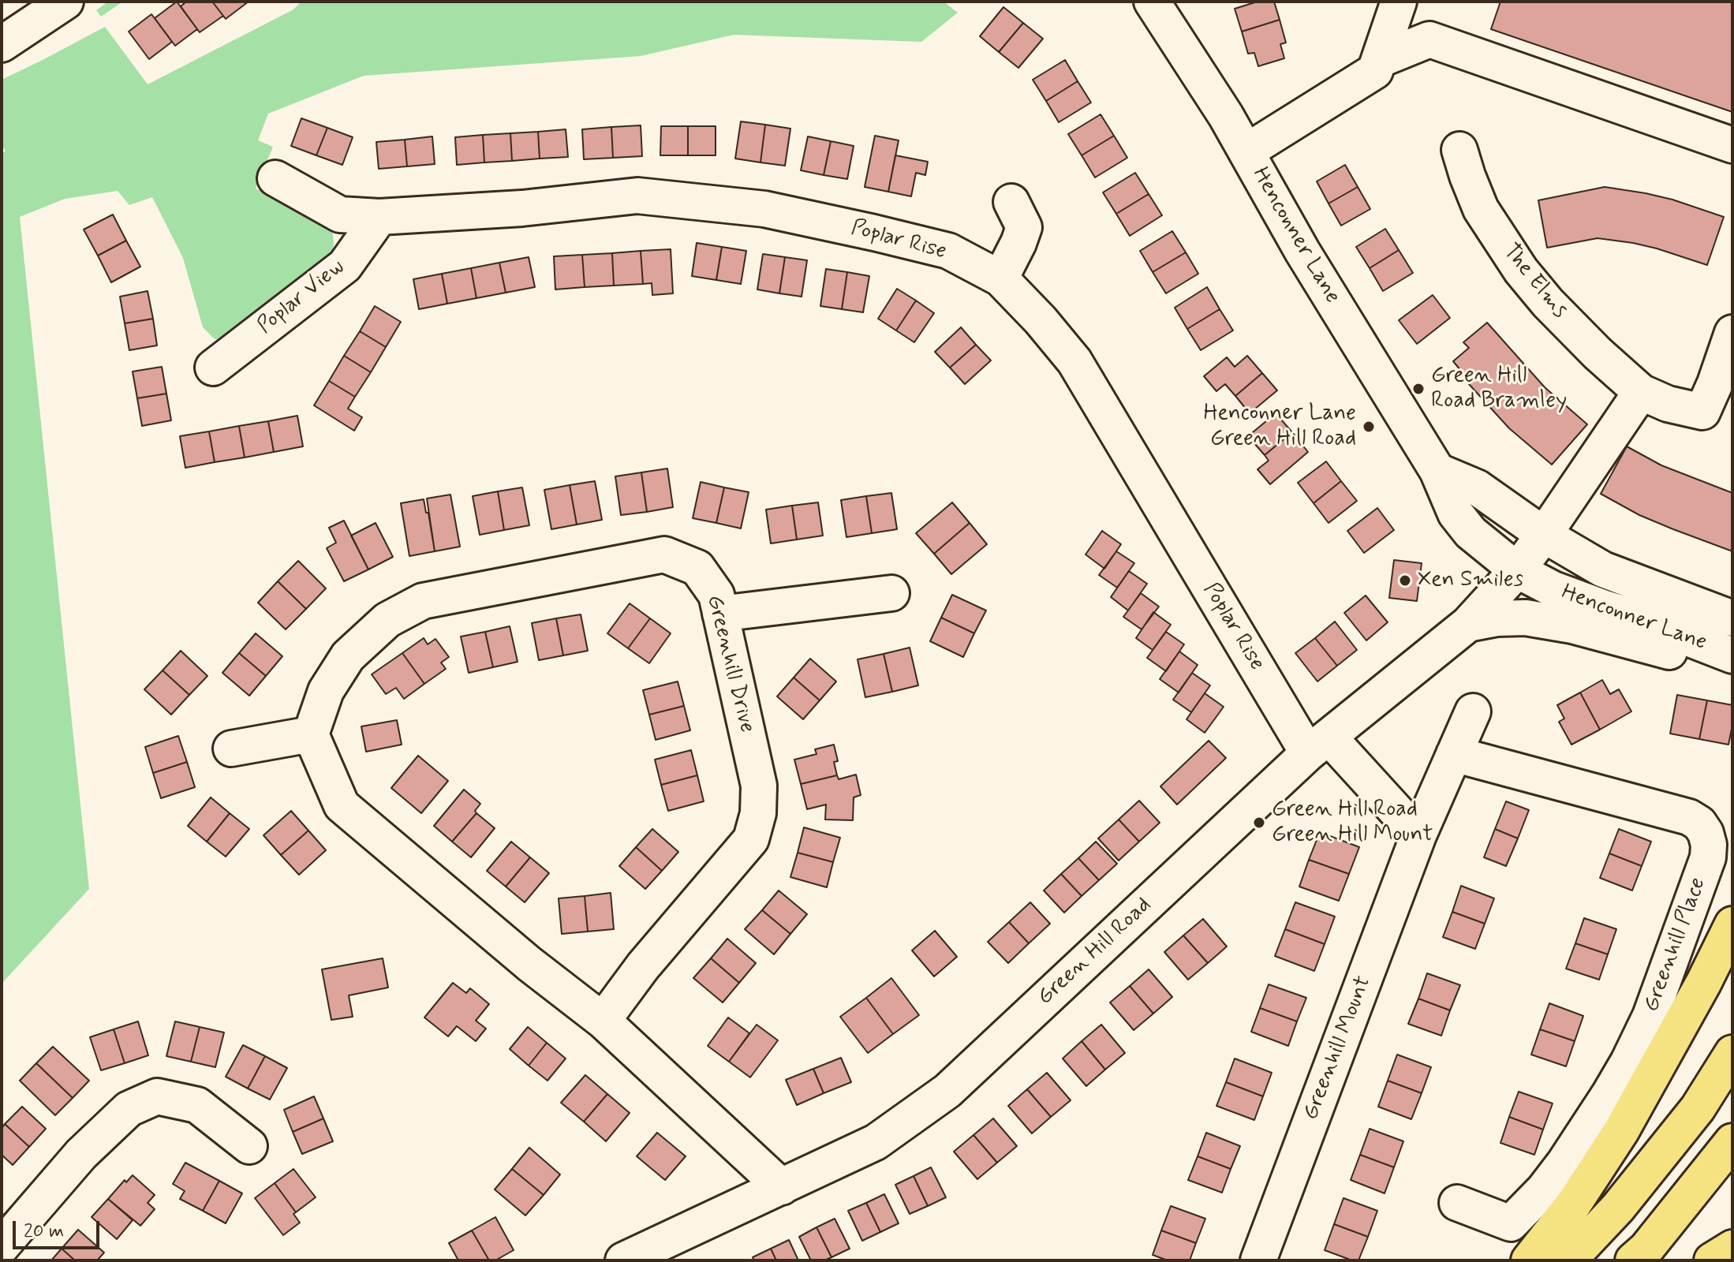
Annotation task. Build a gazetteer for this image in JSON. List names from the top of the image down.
{
  "streets": {
    "street": [
      "Henconner Lane",
      "Poplar Rise",
      "The Elms",
      "Poplar View",
      "Greenhill Drive",
      "Greenhill Place",
      "Green Hill Road",
      "Greenhill Mount"
    ]
  },
  "crossings": [
    ["Henconner Lane", "Green Hill Road"],
    ["Poplar Rise", "Poplar View"],
    ["Poplar Rise", "Green Hill Road"],
    ["Greenhill Place", "Greenhill Mount"]
  ],
  "places": [
    "Green Hill Road Bramley",
    "Henconner Lane Green Hill Road",
    "Xen Smiles",
    "Green Hill Road Green Hill Mount"
  ],
  "scale_bar": "20 m"
}
